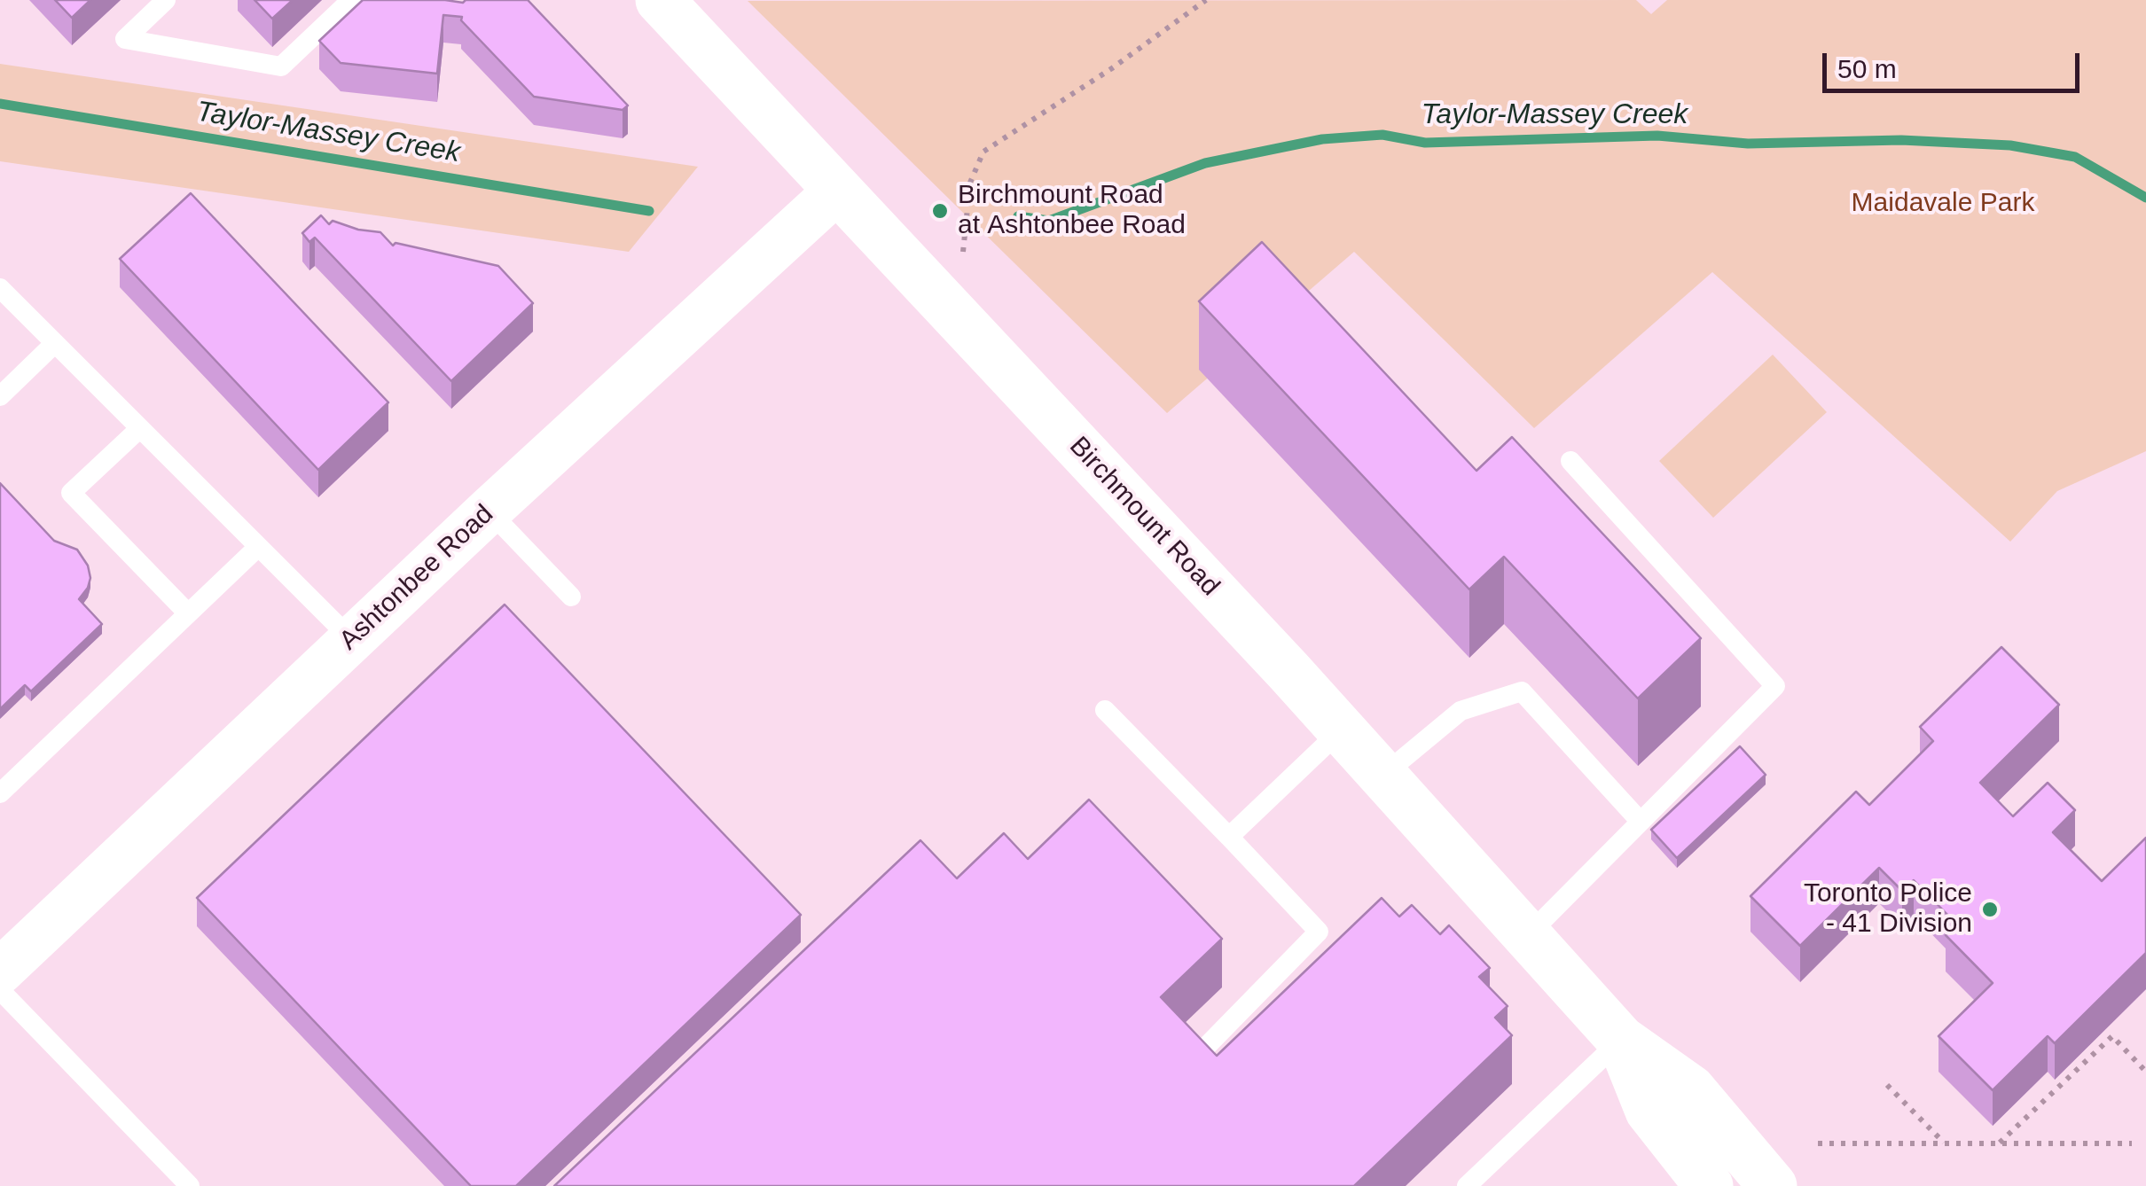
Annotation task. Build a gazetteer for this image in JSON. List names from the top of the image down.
{
  "streets": {
    "main road": ["Birchmount Road"],
    "street": ["Ashtonbee Road"]
  },
  "crossings": [
    ["Birchmount Road", "Ashtonbee Road"]
  ],
  "water": ["Taylor-Massey Creek"],
  "parks": ["Maidavale Park"],
  "places": ["Birchmount Road at Ashtonbee Road", "Toronto Police - 41 Division"],
  "scale_bar": "50 m"
}
